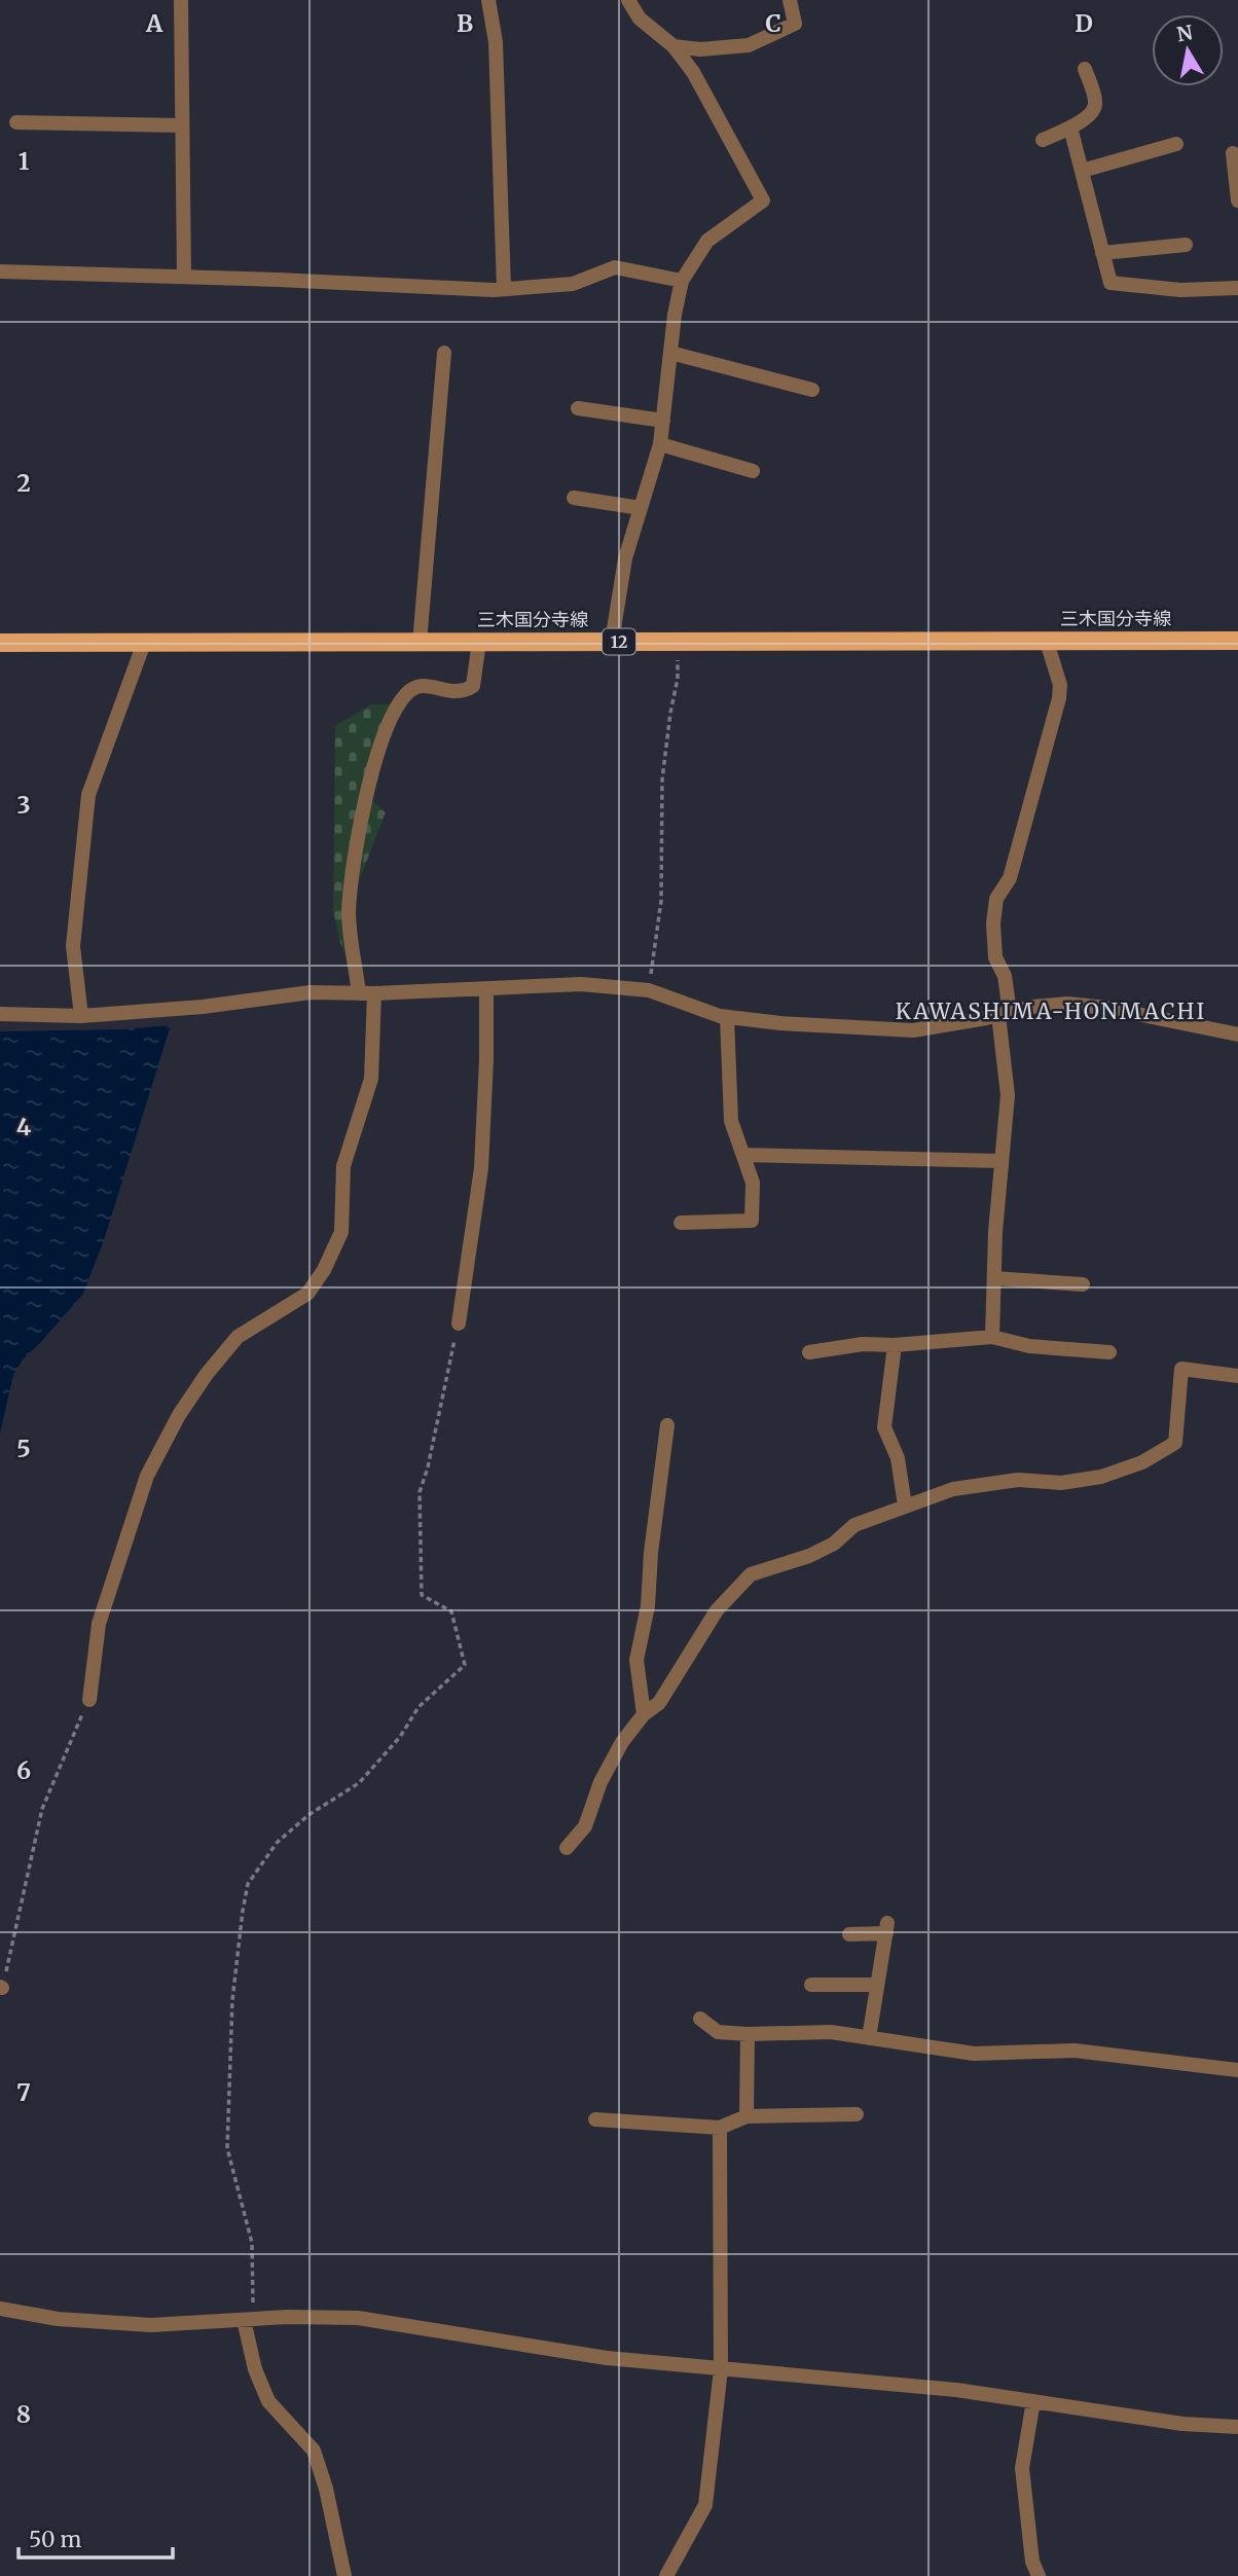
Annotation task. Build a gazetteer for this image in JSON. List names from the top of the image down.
{
  "streets": {
    "main road": ["三木国分寺線", "12"]
  },
  "districts": ["KAWASHIMA-HONMACHI"],
  "scale_bar": "50 m",
  "north": "top",
  "grid": {
    "columns": [
      "A",
      "B",
      "C",
      "D"
    ],
    "rows": [
      "1",
      "2",
      "3",
      "4",
      "5",
      "6",
      "7",
      "8"
    ]
  }
}
